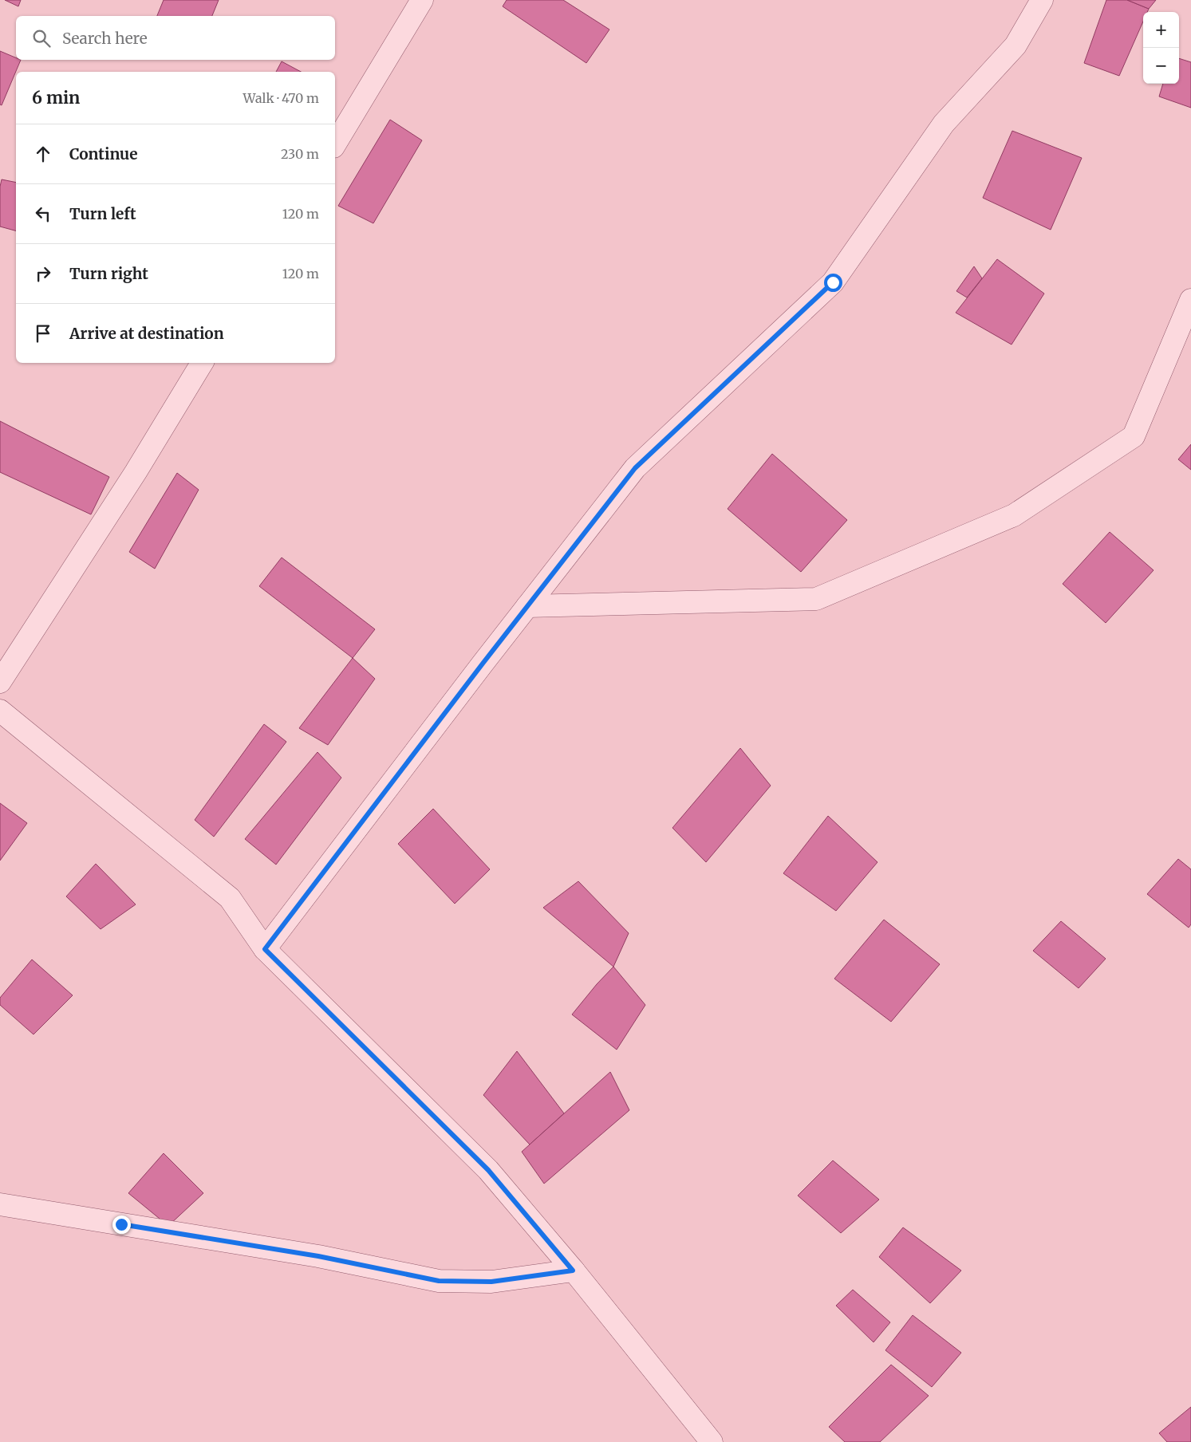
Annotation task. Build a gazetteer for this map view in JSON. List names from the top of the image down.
{
  "page": {
    "map_buttons": ["+", "−"],
    "search": "Search here",
    "heading": ["6 min", "Walk · 470 m"],
    "list": [
      ["Continue", "230 m"],
      ["Turn left", "120 m"],
      ["Turn right", "120 m"],
      "Arrive at destination"
    ]
  }
}
